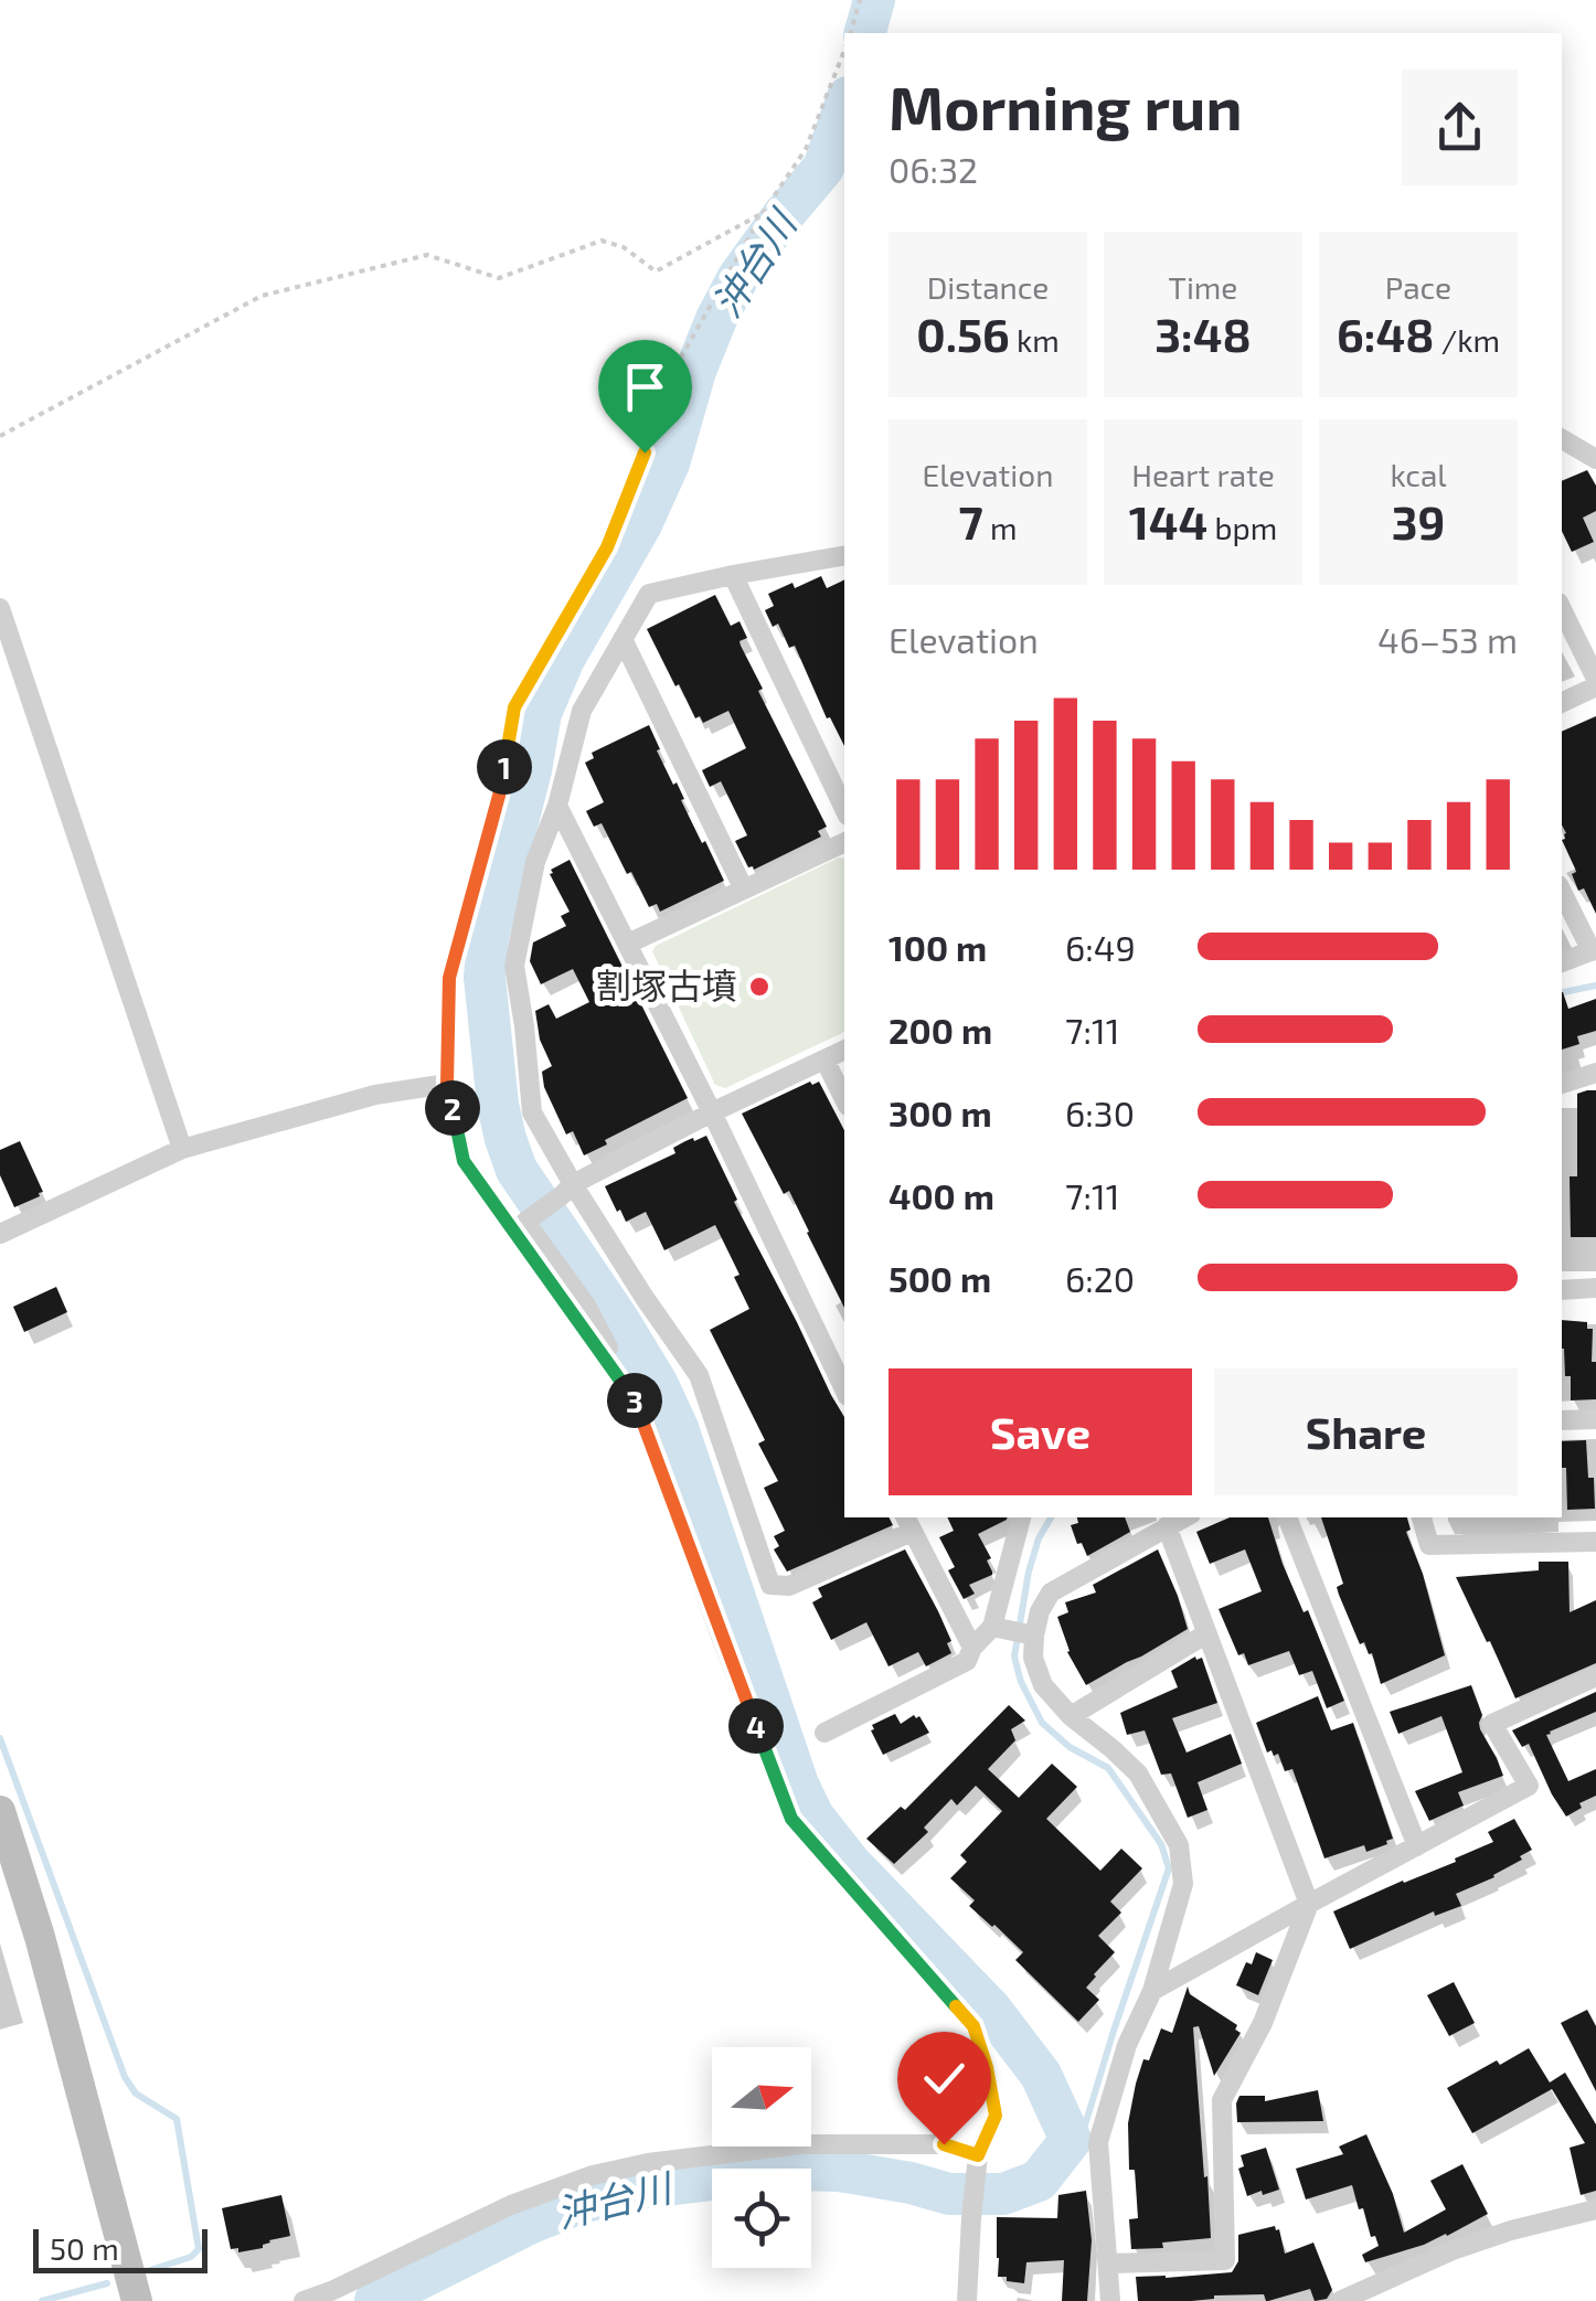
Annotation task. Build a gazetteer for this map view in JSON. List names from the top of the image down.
{
  "water": ["沖台川"],
  "places": ["割塚古墳"],
  "scale_bar": "50 m",
  "north": "right",
  "page": {
    "heading": ["Morning run", "06:32"],
    "stats": [
      ["Distance", "0.56 km"],
      ["Time", "3:48"],
      ["Pace", "6:48 /km"],
      ["Elevation", "7 m"],
      ["Heart rate", "144 bpm"],
      ["kcal", "39"]
    ],
    "chart": ["Elevation", "46–53 m"],
    "pins": [
      "1",
      "2",
      "3",
      "4"
    ],
    "list": [
      {
        "name": "100 m",
        "note": "6:49"
      },
      {
        "name": "200 m",
        "note": "7:11"
      },
      {
        "name": "300 m",
        "note": "6:30"
      },
      {
        "name": "400 m",
        "note": "7:11"
      },
      {
        "name": "500 m",
        "note": "6:20"
      }
    ],
    "buttons": ["Save", "Share"],
    "scale": "50 m"
  }
}
